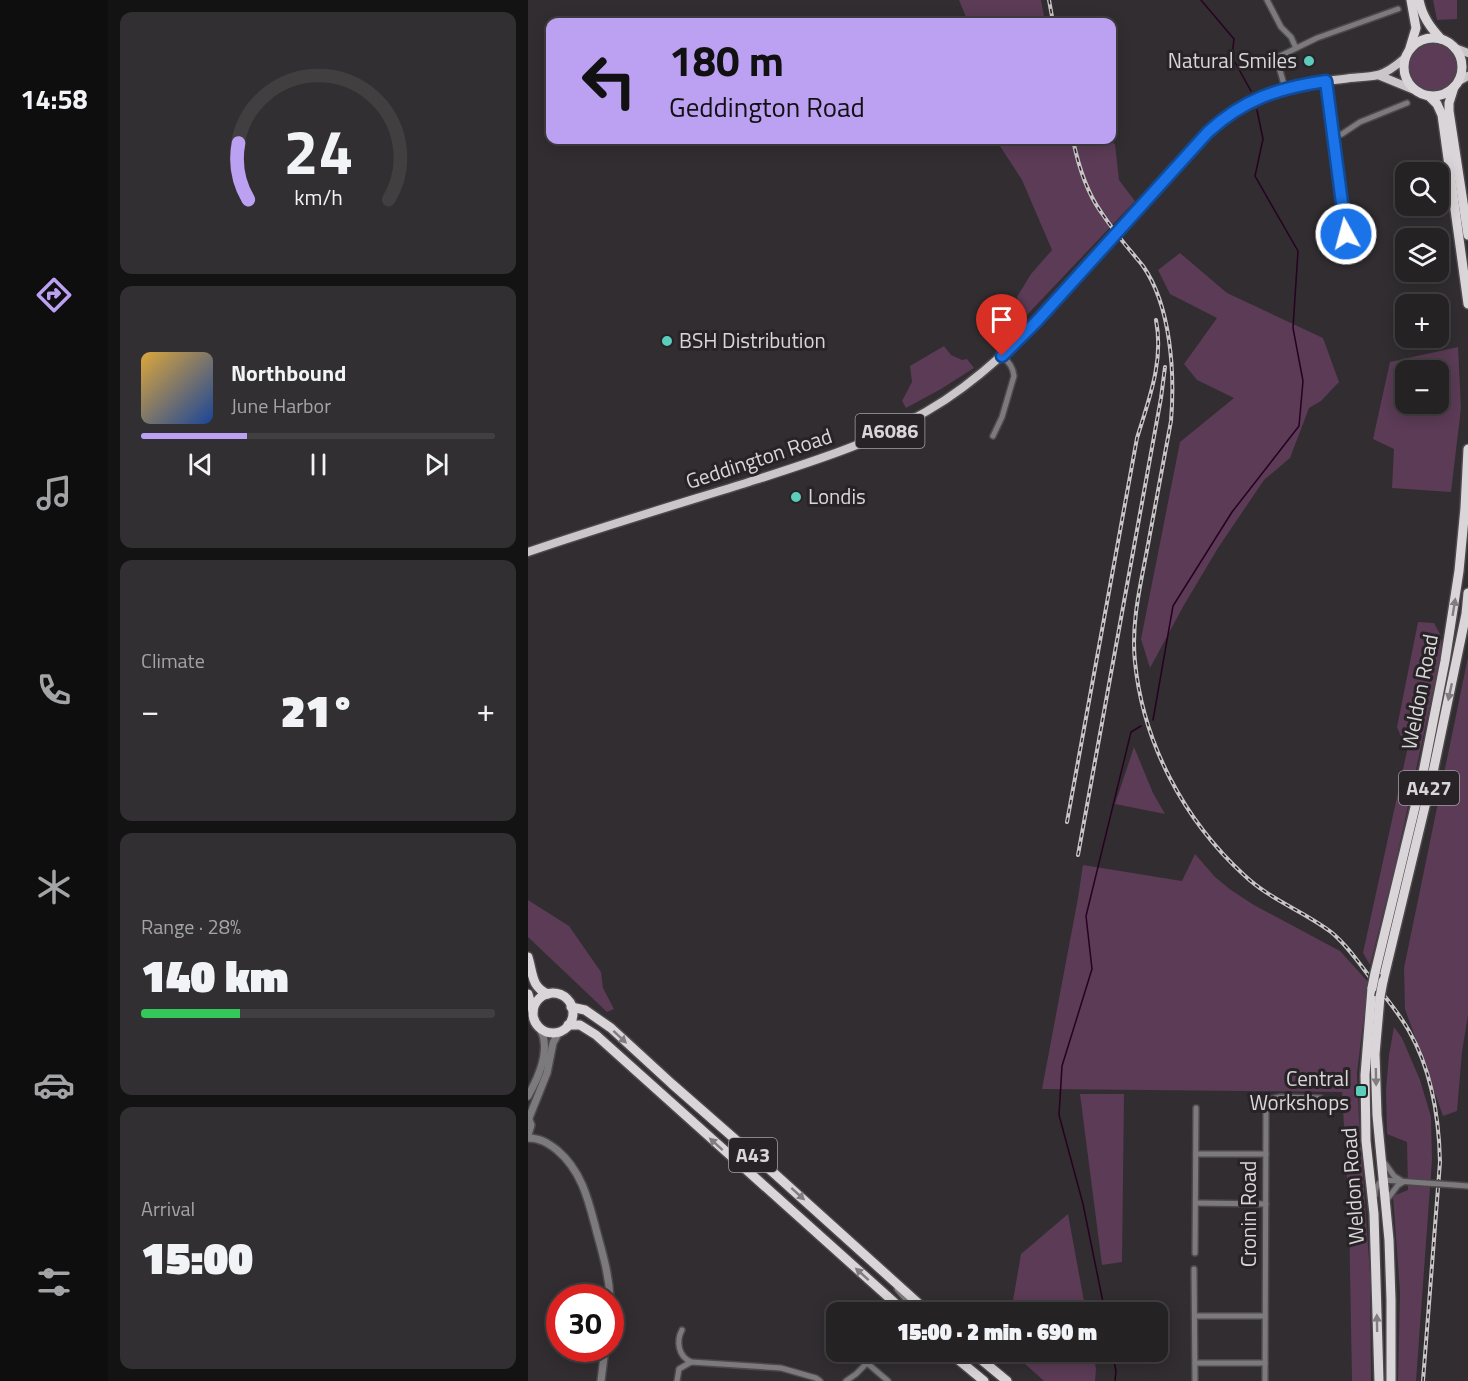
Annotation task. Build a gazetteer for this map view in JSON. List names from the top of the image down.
{
  "streets": {
    "highway": ["Weldon Road", "A427", "A43"],
    "main road": ["A6086", "Geddington Road"],
    "street": ["Cronin Road"]
  },
  "crossings": [
    ["A6086", "Geddington Road"]
  ],
  "places": {
    "other": ["Natural Smiles", "BSH Distribution", "Londis"],
    "transit": ["Central Workshops"]
  },
  "page": {
    "tabs": "14:58",
    "turn": ["180 m", "Geddington Road"],
    "map_buttons": ["+", "−"],
    "song": ["Northbound", "June Harbor"],
    "tile": [
      "Climate",
      ["Range · 28%", "140 km"],
      ["Arrival", "15:00"]
    ],
    "heat": ["−", "21°", "+"],
    "limit": "30",
    "trip": "15:00 · 2 min · 690 m",
    "gauge": ["24", "km/h"]
  }
}
